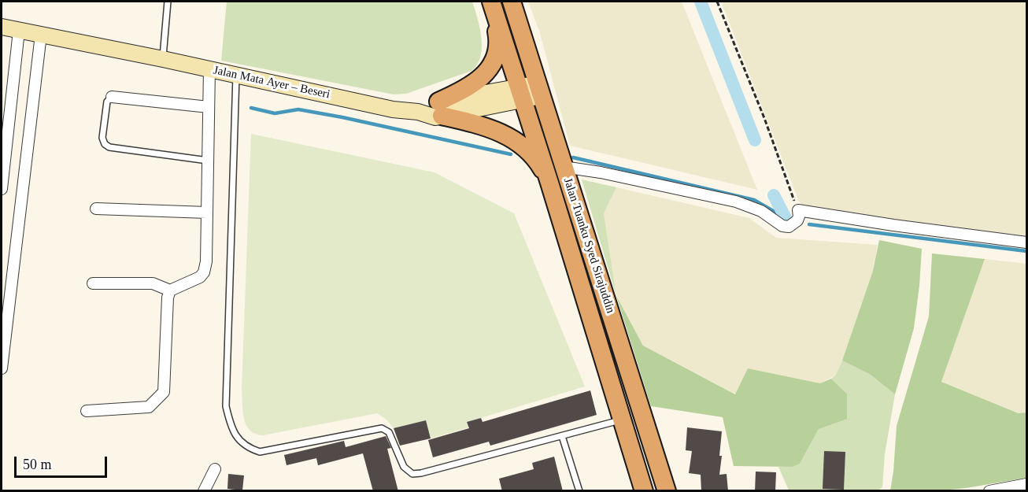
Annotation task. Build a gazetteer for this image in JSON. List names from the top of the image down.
{
  "streets": {
    "highway": ["Jalan Tuanku Syed Sirajuddin"],
    "main road": ["Jalan Mata Ayer – Beseri"]
  },
  "crossings": [
    ["Jalan Mata Ayer – Beseri", "Jalan Tuanku Syed Sirajuddin"]
  ],
  "scale_bar": "50 m"
}
